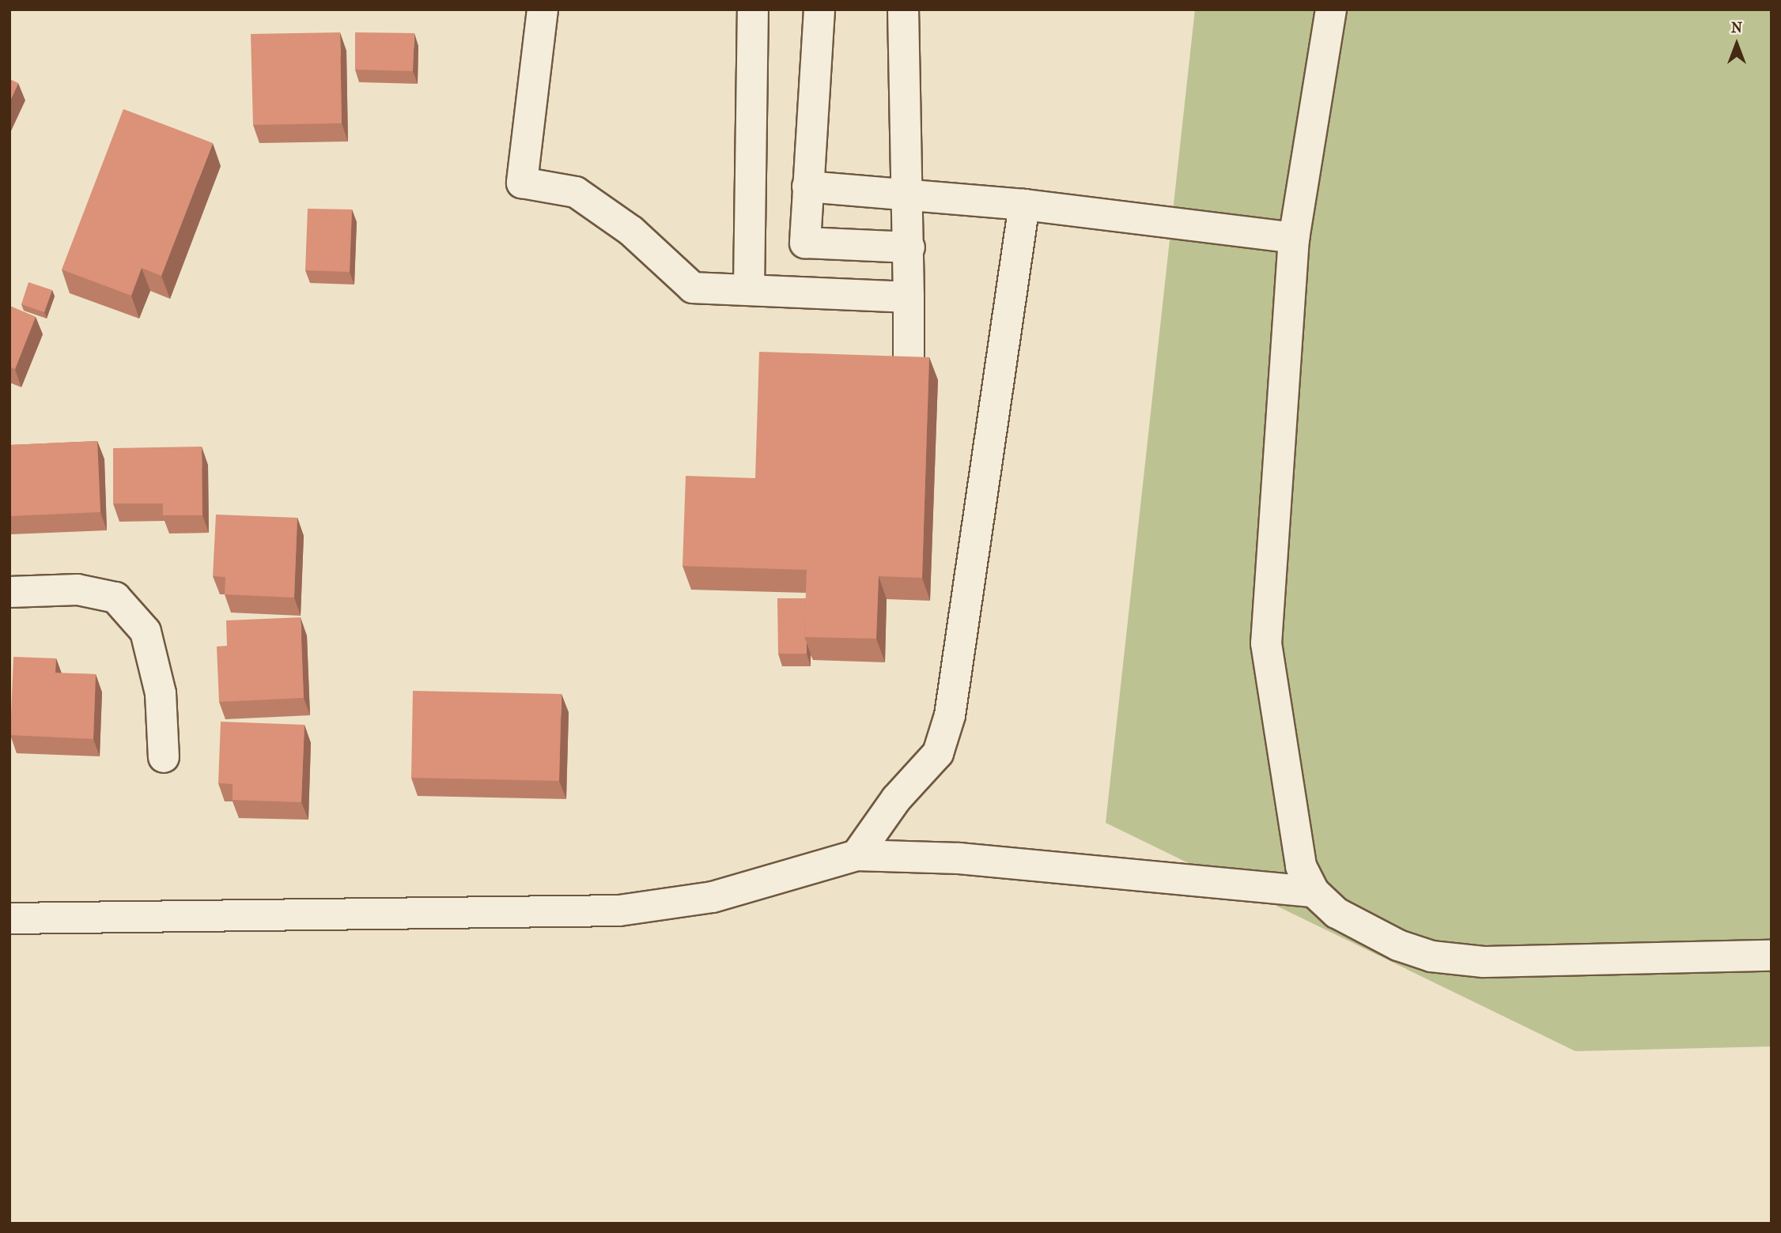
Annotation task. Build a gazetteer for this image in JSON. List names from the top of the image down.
{
  "north": "top"
}
